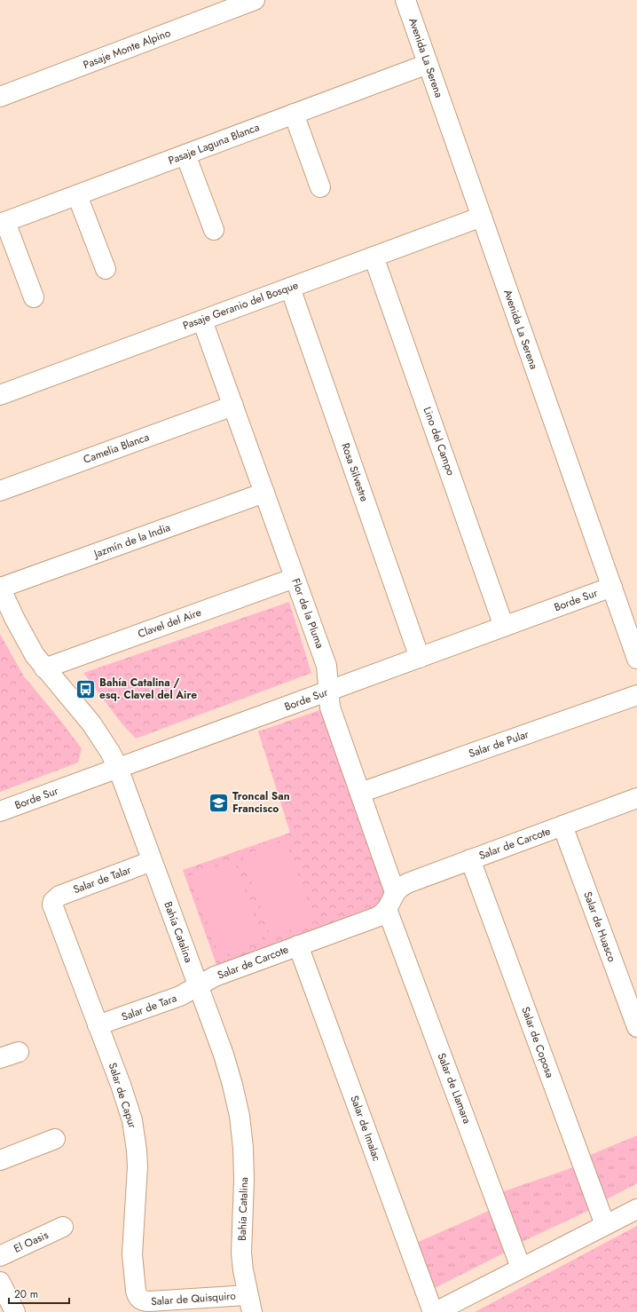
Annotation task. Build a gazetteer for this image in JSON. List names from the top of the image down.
{
  "streets": {
    "street": [
      "Pasaje Monte Alpino",
      "Avenida La Serena",
      "Pasaje Laguna Blanca",
      "Pasaje Geranio del Bosque",
      "Lino del Campo",
      "Camelia Blanca",
      "Rosa Silvestre",
      "Jazmín de la India",
      "Borde Sur",
      "Flor de la Pluma",
      "Clavel del Aire",
      "Salar de Pular",
      "Salar de Carcote",
      "Salar de Talar",
      "Salar de Huasco",
      "Bahía Catalina",
      "Salar de Tara",
      "Salar de Coposa",
      "Salar de Llamara",
      "Salar de Capur",
      "Salar de Imalac",
      "El Oasis",
      "Salar de Quisquiro"
    ]
  },
  "crossings": [
    ["Avenida La Serena", "Pasaje Laguna Blanca"],
    ["Avenida La Serena", "Pasaje Geranio del Bosque"],
    ["Avenida La Serena", "Borde Sur"],
    ["Pasaje Geranio del Bosque", "Lino del Campo"],
    ["Pasaje Geranio del Bosque", "Rosa Silvestre"],
    ["Pasaje Geranio del Bosque", "Flor de la Pluma"],
    ["Lino del Campo", "Borde Sur"],
    ["Camelia Blanca", "Flor de la Pluma"],
    ["Rosa Silvestre", "Borde Sur"],
    ["Jazmín de la India", "Flor de la Pluma"],
    ["Jazmín de la India", "Bahía Catalina"],
    ["Borde Sur", "Flor de la Pluma"],
    ["Borde Sur", "Bahía Catalina"],
    ["Flor de la Pluma", "Clavel del Aire"],
    ["Flor de la Pluma", "Salar de Pular"],
    ["Flor de la Pluma", "Salar de Carcote"],
    ["Clavel del Aire", "Bahía Catalina"],
    ["Salar de Carcote", "Salar de Huasco"],
    ["Salar de Carcote", "Bahía Catalina"],
    ["Salar de Carcote", "Salar de Tara"],
    ["Salar de Carcote", "Salar de Coposa"],
    ["Salar de Carcote", "Salar de Llamara"],
    ["Salar de Carcote", "Salar de Imalac"],
    ["Salar de Talar", "Bahía Catalina"],
    ["Salar de Talar", "Salar de Capur"],
    ["Bahía Catalina", "Salar de Tara"],
    ["Bahía Catalina", "Salar de Quisquiro"],
    ["Salar de Tara", "Salar de Capur"],
    ["Salar de Capur", "Salar de Quisquiro"]
  ],
  "places": {
    "bus stop": ["Bahía Catalina / esq. Clavel del Aire"],
    "school or university": ["Troncal San Francisco"]
  },
  "scale_bar": "20 m"
}
